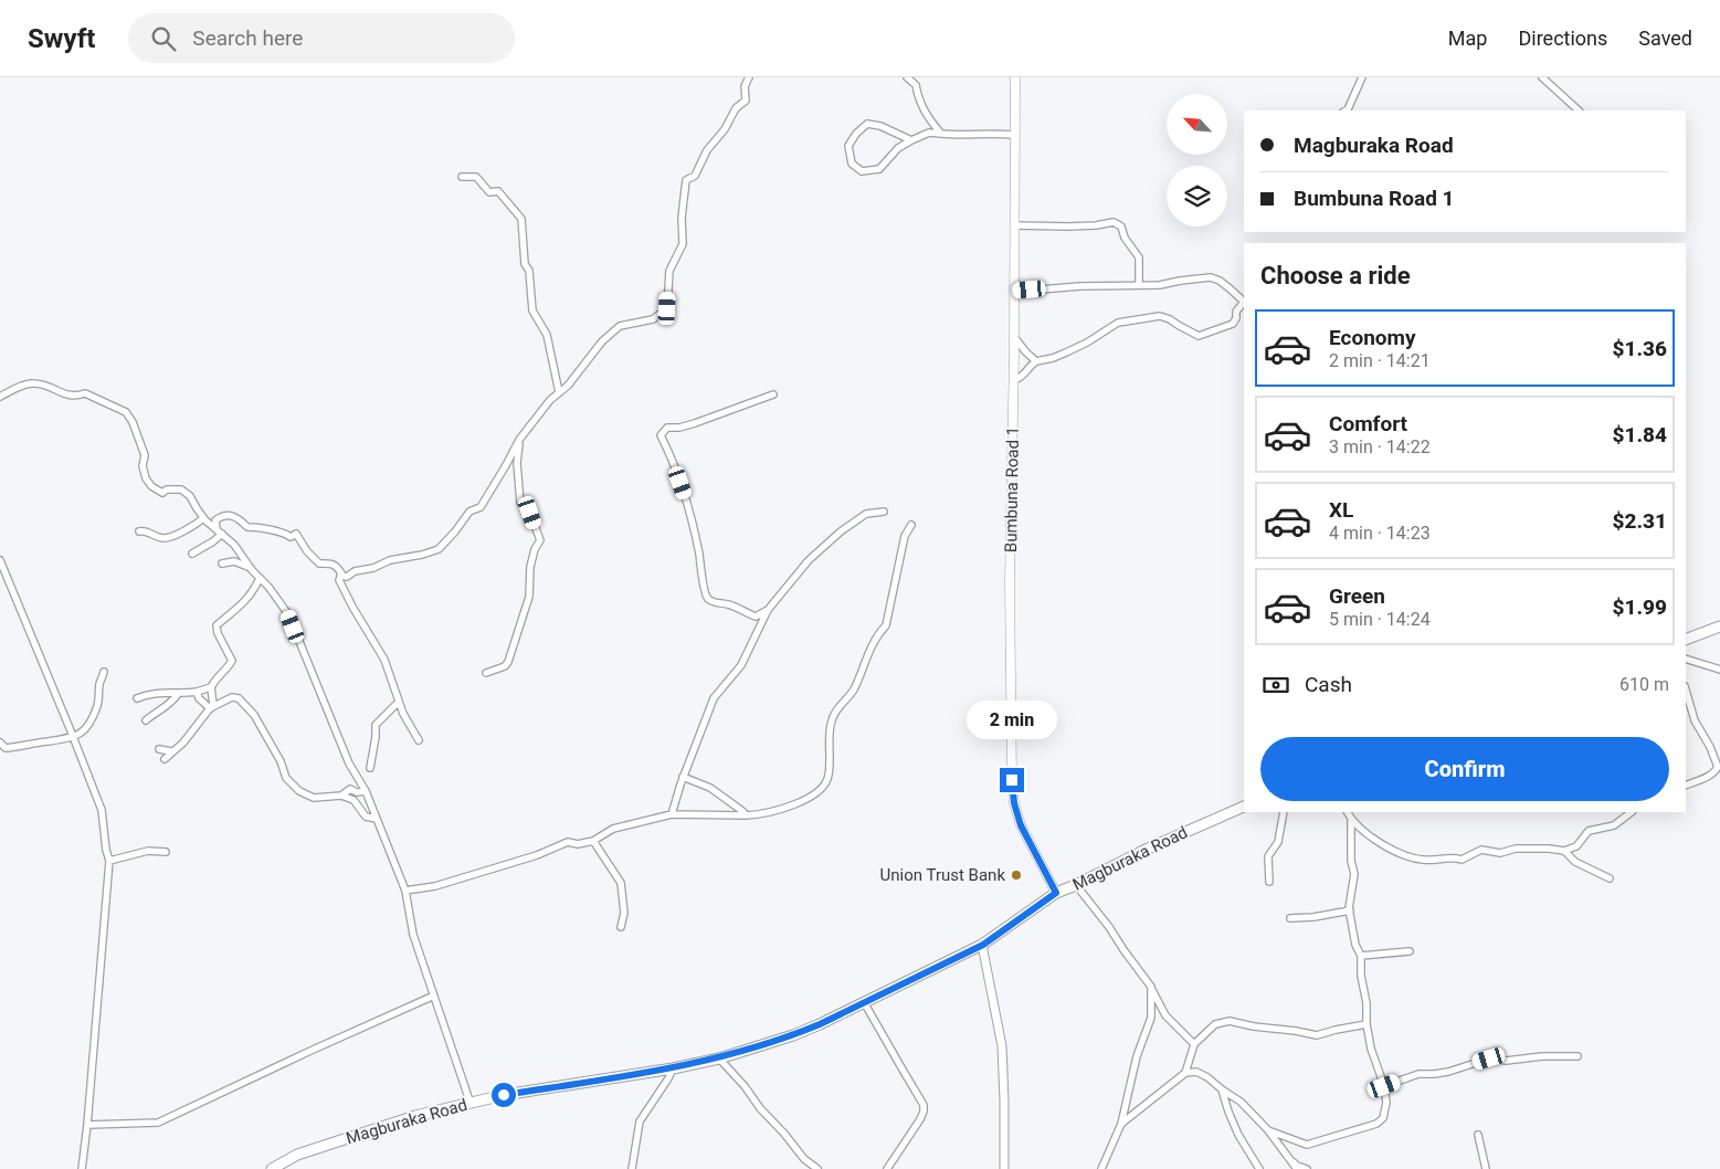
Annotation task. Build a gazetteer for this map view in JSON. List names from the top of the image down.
{
  "streets": {
    "main road": ["Bumbuna Road 1", "Magburaka Road"]
  },
  "crossings": [
    ["Bumbuna Road 1", "Magburaka Road"]
  ],
  "places": ["Union Trust Bank"],
  "north": "top left",
  "page": {
    "header": "Swyft",
    "search": "Search here",
    "nav": ["Map", "Directions", "Saved"],
    "banner": ["Magburaka Road", "Bumbuna Road 1"],
    "heading": "Choose a ride",
    "list": [
      {
        "name": "Economy",
        "note": "2 min · 14:21",
        "value": "$1.36"
      },
      {
        "name": "Comfort",
        "note": "3 min · 14:22",
        "value": "$1.84"
      },
      {
        "name": "XL",
        "note": "4 min · 14:23",
        "value": "$2.31"
      },
      {
        "name": "Green",
        "note": "5 min · 14:24",
        "value": "$1.99"
      }
    ],
    "pay": ["Cash", "610 m"],
    "bubble": "2 min",
    "buttons": "Confirm"
  }
}
